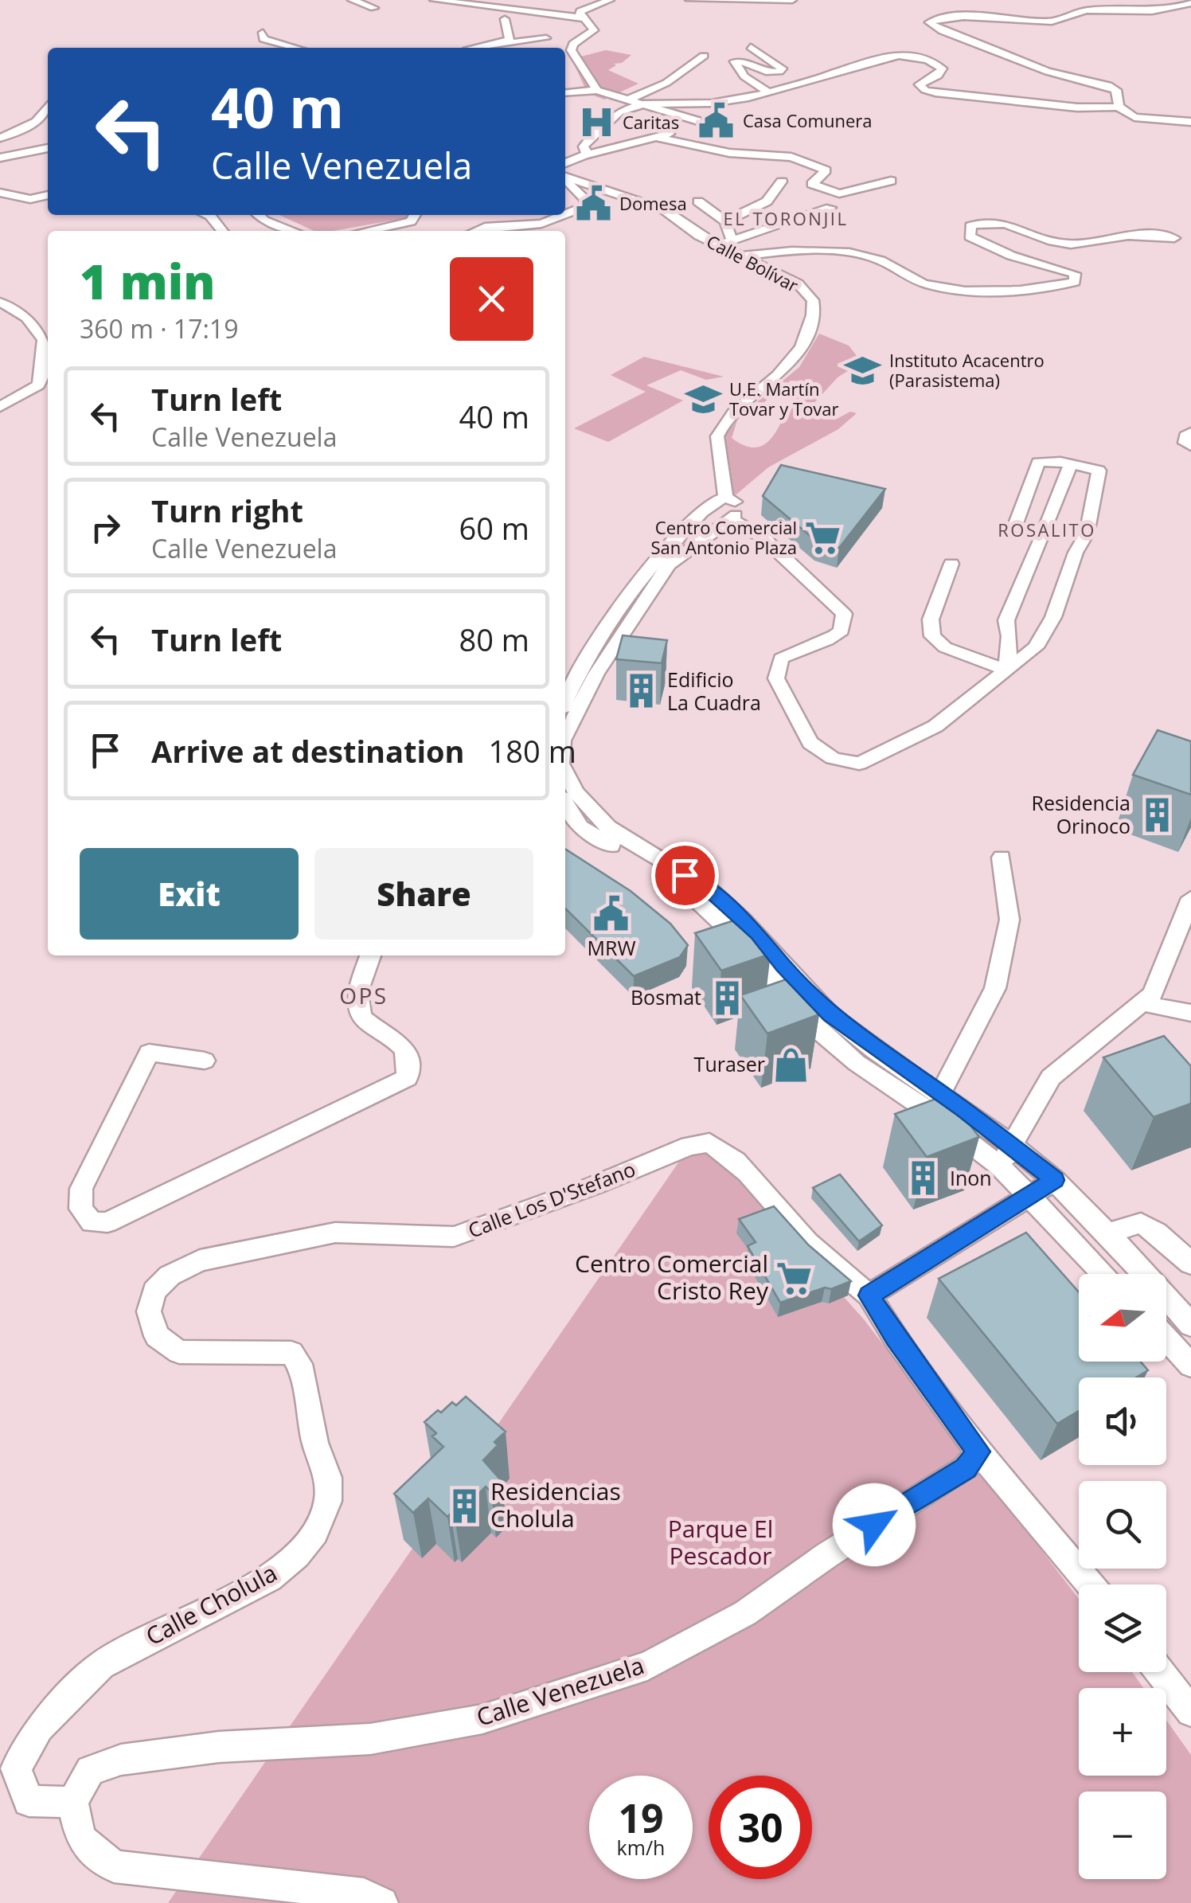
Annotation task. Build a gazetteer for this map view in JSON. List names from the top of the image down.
{
  "streets": {
    "street": [
      "Calle Bolívar",
      "Calle Los D'Stefano",
      "Calle Cholula",
      "Calle Venezuela"
    ]
  },
  "crossings": [
    ["Calle Los D'Stefano", "Calle Cholula"],
    ["Calle Cholula", "Calle Venezuela"]
  ],
  "districts": ["EL TORONJIL", "ROSALITO", "OPS"],
  "parks": ["Parque El Pescador"],
  "places": {
    "public building": ["Casa Comunera", "Domesa", "MRW"],
    "hospital": ["Caritas"],
    "school or university": ["Instituto Acacentro (Parasistema)", "U.E. Martín Tovar y Tovar"],
    "supermarket": ["Centro Comercial San Antonio Plaza", "Centro Comercial Cristo Rey"],
    "building": [
      "Edificio La Cuadra",
      "Residencia Orinoco",
      "Bosmat",
      "Inon",
      "Residencias Cholula"
    ],
    "shop": ["Turaser"]
  },
  "north": "left",
  "page": {
    "turn": ["40 m", "Calle Venezuela"],
    "heading": ["1 min", "360 m · 17:19"],
    "list": [
      {
        "name": "Turn left",
        "note": "Calle Venezuela",
        "value": "40 m"
      },
      {
        "name": "Turn right",
        "note": "Calle Venezuela",
        "value": "60 m"
      },
      {
        "name": "Turn left",
        "value": "80 m"
      },
      {
        "name": "Arrive at destination",
        "value": "180 m"
      }
    ],
    "buttons": ["Exit", "Share"],
    "map_buttons": ["+", "−"],
    "speed": "19 km/h",
    "limit": "30"
  }
}
